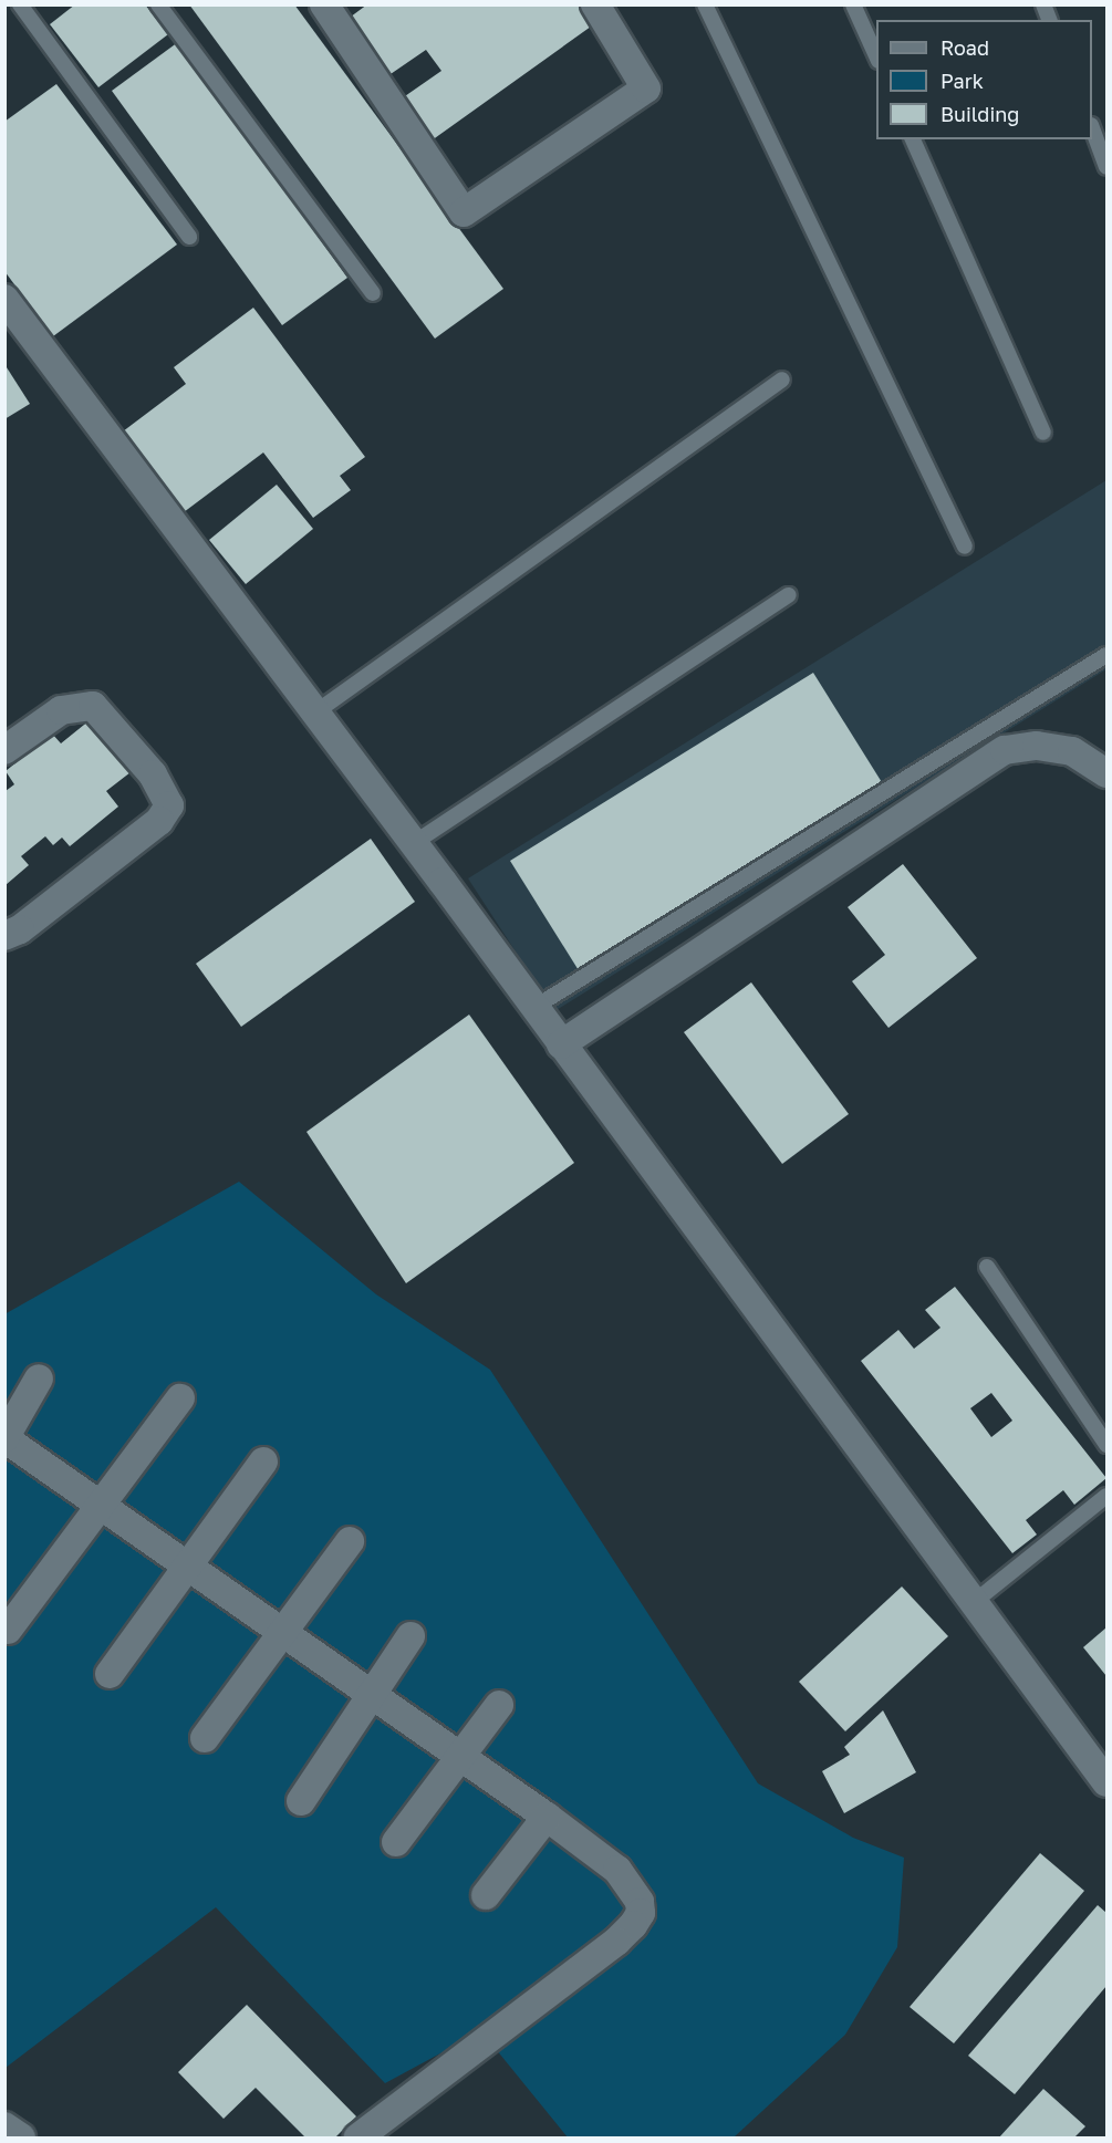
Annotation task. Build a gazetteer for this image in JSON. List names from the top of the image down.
{
  "legend": ["Road", "Park", "Building"]
}
